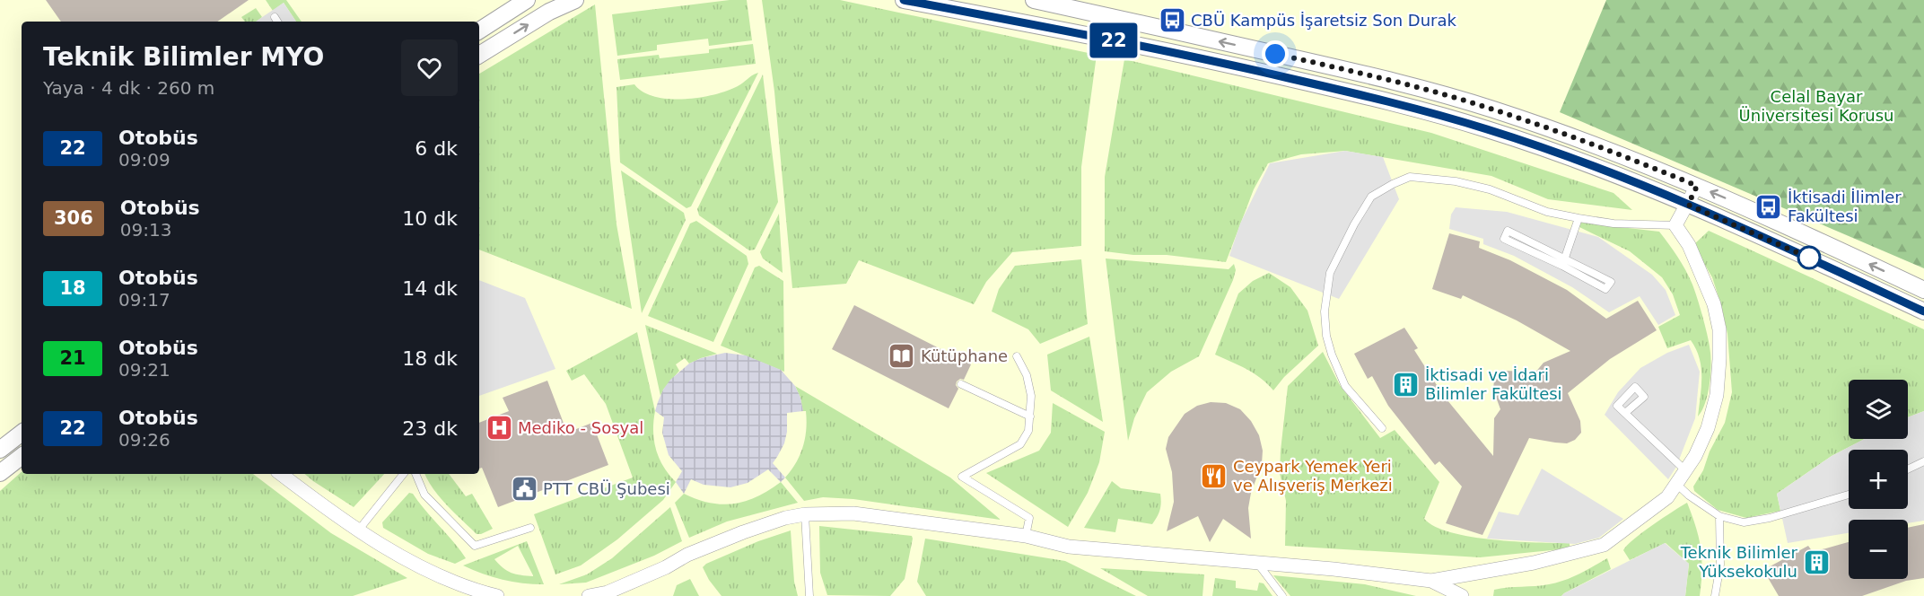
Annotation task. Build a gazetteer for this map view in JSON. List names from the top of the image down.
{
  "parks": ["Celal Bayar Üniversitesi Korusu"],
  "places": {
    "bus stop": ["CBÜ Kampüs İşaretsiz Son Durak", "İktisadi İlimler Fakültesi"],
    "library": ["Kütüphane"],
    "building": ["İktisadi ve İdari Bilimler Fakültesi", "Teknik Bilimler Yüksekokulu"],
    "hospital": ["Mediko - Sosyal"],
    "restaurant": ["Ceypark Yemek Yeri ve Alışveriş Merkezi"],
    "public building": ["PTT CBÜ Şubesi"]
  },
  "lines": ["bus line 22"],
  "page": {
    "on_map": "22",
    "heading": ["Teknik Bilimler MYO", "Yaya · 4 dk · 260 m"],
    "list": [
      {
        "mark": "22",
        "name": "Otobüs",
        "note": "09:09",
        "value": "6 dk"
      },
      {
        "mark": "306",
        "name": "Otobüs",
        "note": "09:13",
        "value": "10 dk"
      },
      {
        "mark": "18",
        "name": "Otobüs",
        "note": "09:17",
        "value": "14 dk"
      },
      {
        "mark": "21",
        "name": "Otobüs",
        "note": "09:21",
        "value": "18 dk"
      },
      {
        "mark": "22",
        "name": "Otobüs",
        "note": "09:26",
        "value": "23 dk"
      }
    ],
    "map_buttons": ["+", "−"]
  }
}
